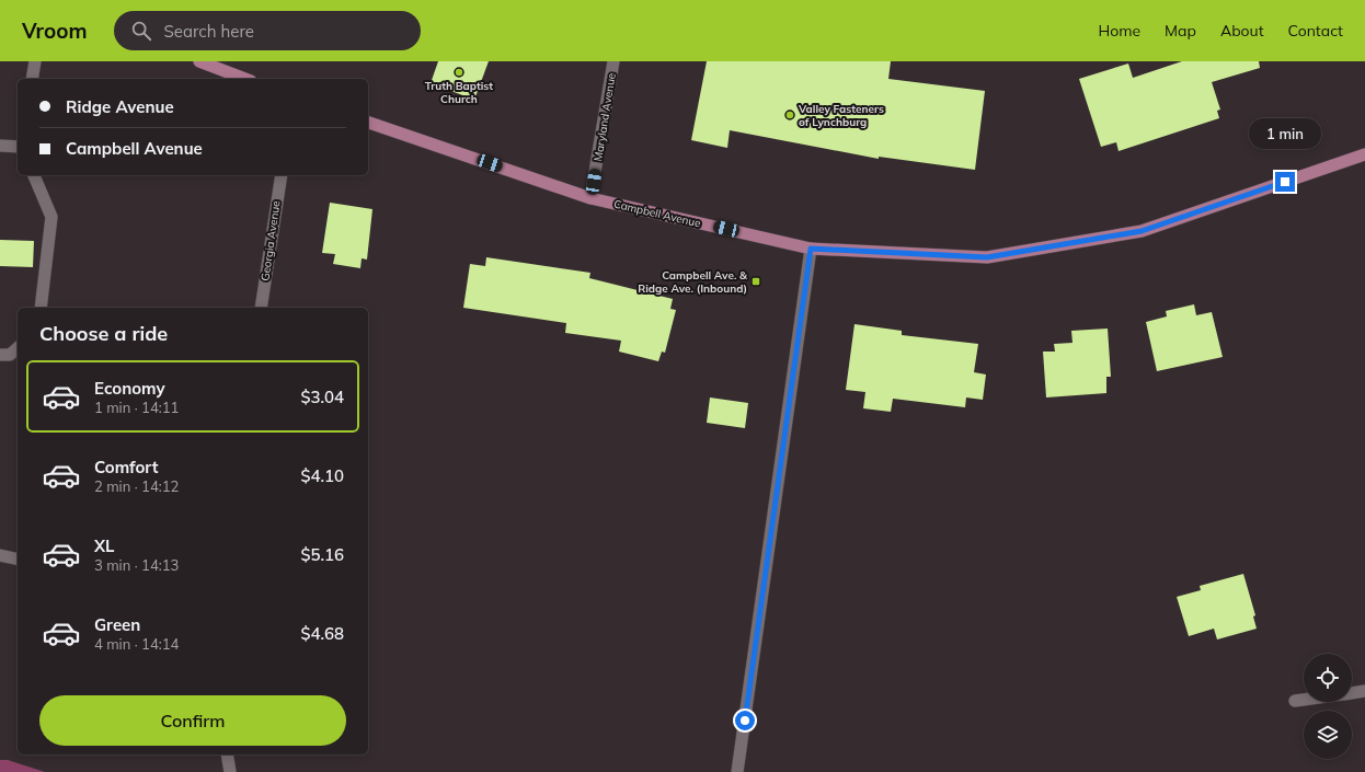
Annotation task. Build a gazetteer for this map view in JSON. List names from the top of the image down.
{
  "streets": {
    "main road": ["Campbell Avenue"],
    "street": ["Maryland Avenue", "Georgia Avenue"]
  },
  "crossings": [
    ["Maryland Avenue", "Campbell Avenue"]
  ],
  "places": {
    "other": ["Truth Baptist Church", "Valley Fasteners of Lynchburg"],
    "transit": ["Campbell Ave. & Ridge Ave. (Inbound)"]
  },
  "page": {
    "header": "Vroom",
    "search": "Search here",
    "nav": [
      "Home",
      "Map",
      "About",
      "Contact"
    ],
    "banner": ["Ridge Avenue", "Campbell Avenue"],
    "bubble": "1 min",
    "heading": "Choose a ride",
    "list": [
      {
        "name": "Economy",
        "note": "1 min · 14:11",
        "value": "$3.04"
      },
      {
        "name": "Comfort",
        "note": "2 min · 14:12",
        "value": "$4.10"
      },
      {
        "name": "XL",
        "note": "3 min · 14:13",
        "value": "$5.16"
      },
      {
        "name": "Green",
        "note": "4 min · 14:14",
        "value": "$4.68"
      }
    ],
    "buttons": "Confirm"
  }
}
